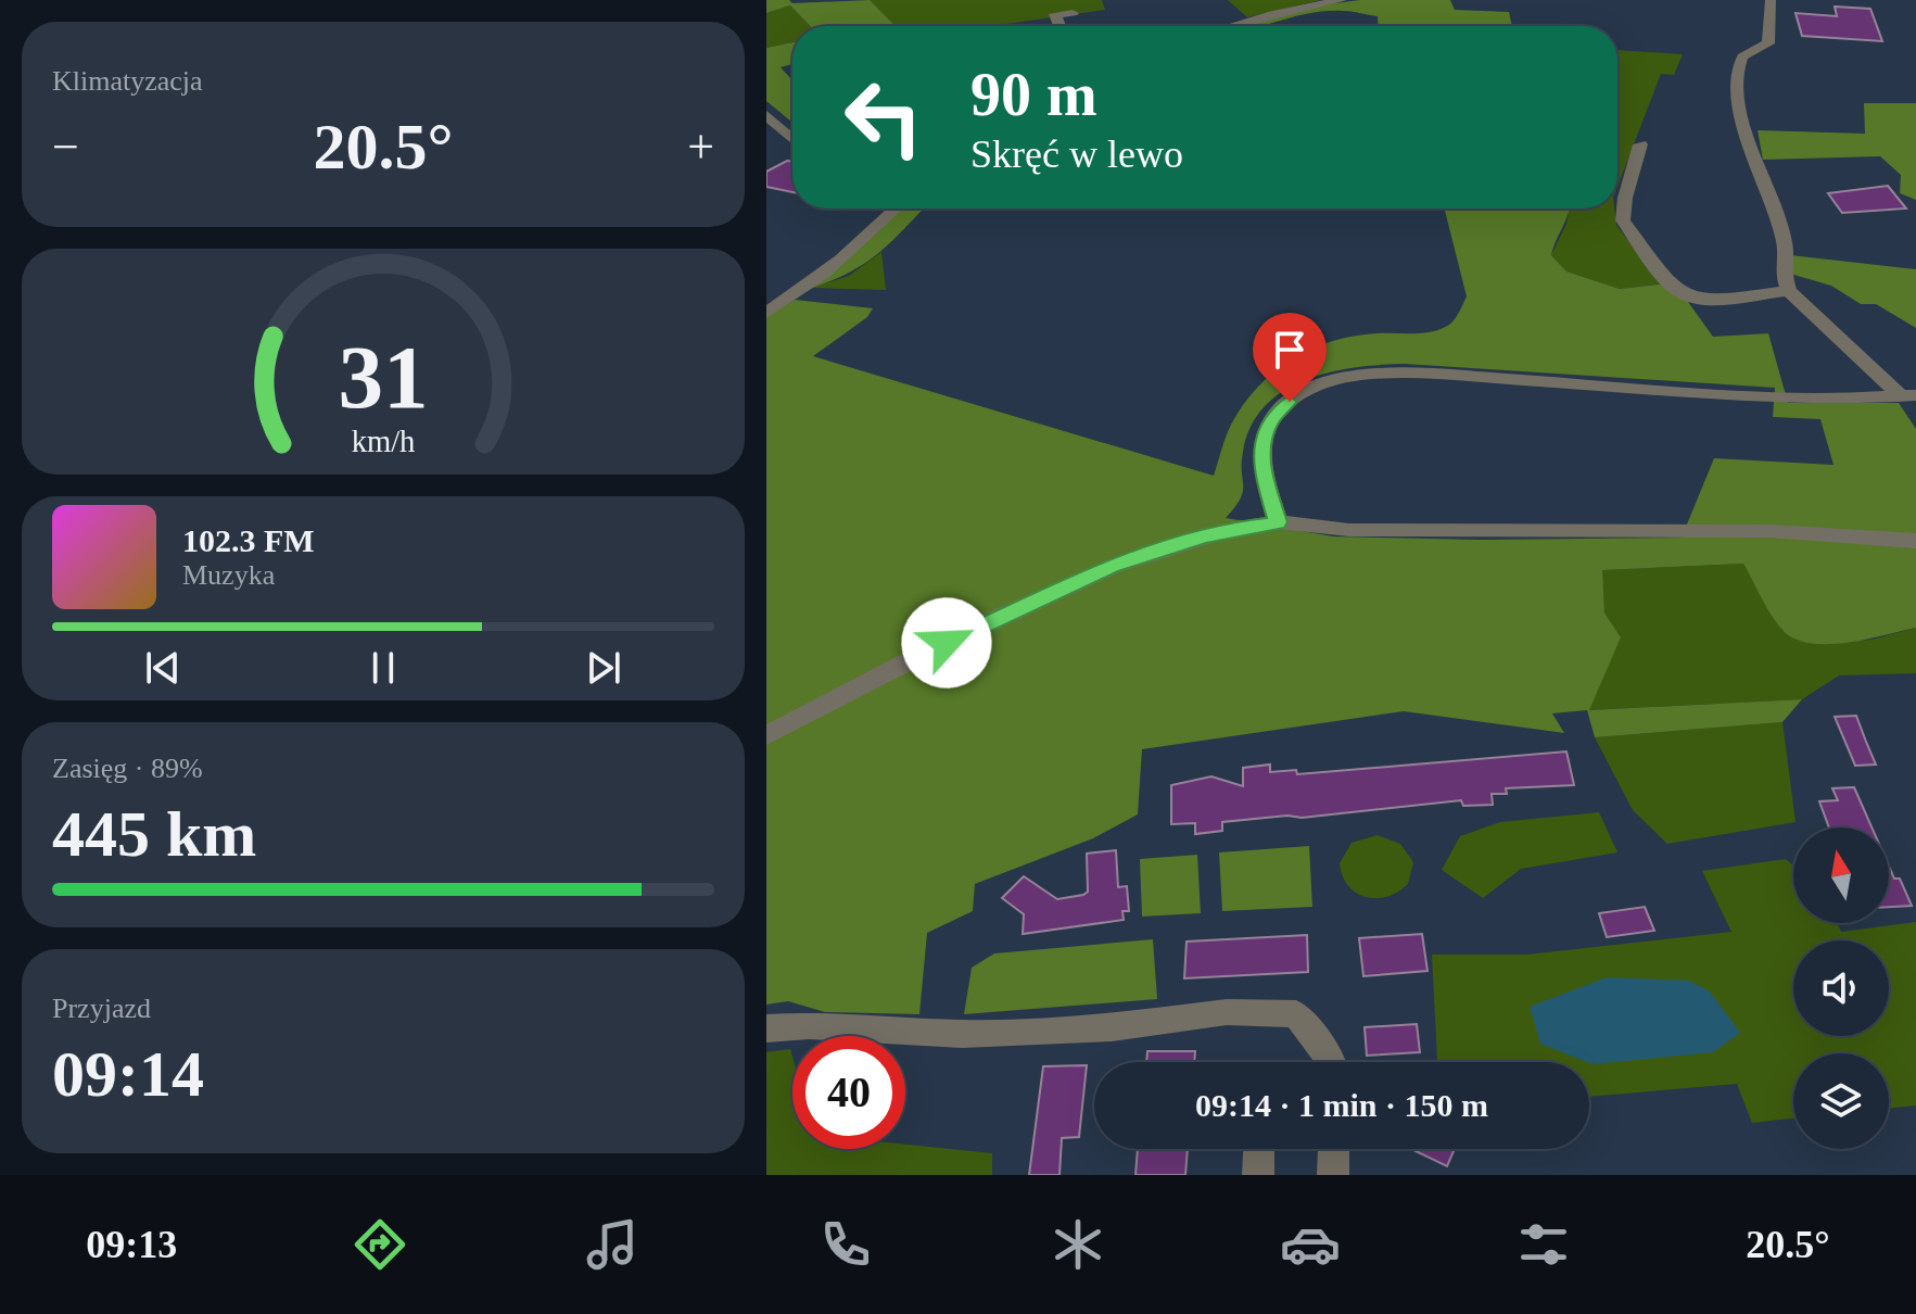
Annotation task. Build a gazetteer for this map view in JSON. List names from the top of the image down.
{
  "north": "top",
  "page": {
    "tile": [
      "Klimatyzacja",
      ["Zasięg · 89%", "445 km"],
      ["Przyjazd", "09:14"]
    ],
    "turn": ["90 m", "Skręć w lewo"],
    "heat": ["−", "20.5°", "+"],
    "song": ["102.3 FM", "Muzyka"],
    "limit": "40",
    "trip": "09:14 · 1 min · 150 m",
    "tabs": ["09:13", "20.5°"],
    "gauge": ["31", "km/h"]
  }
}
